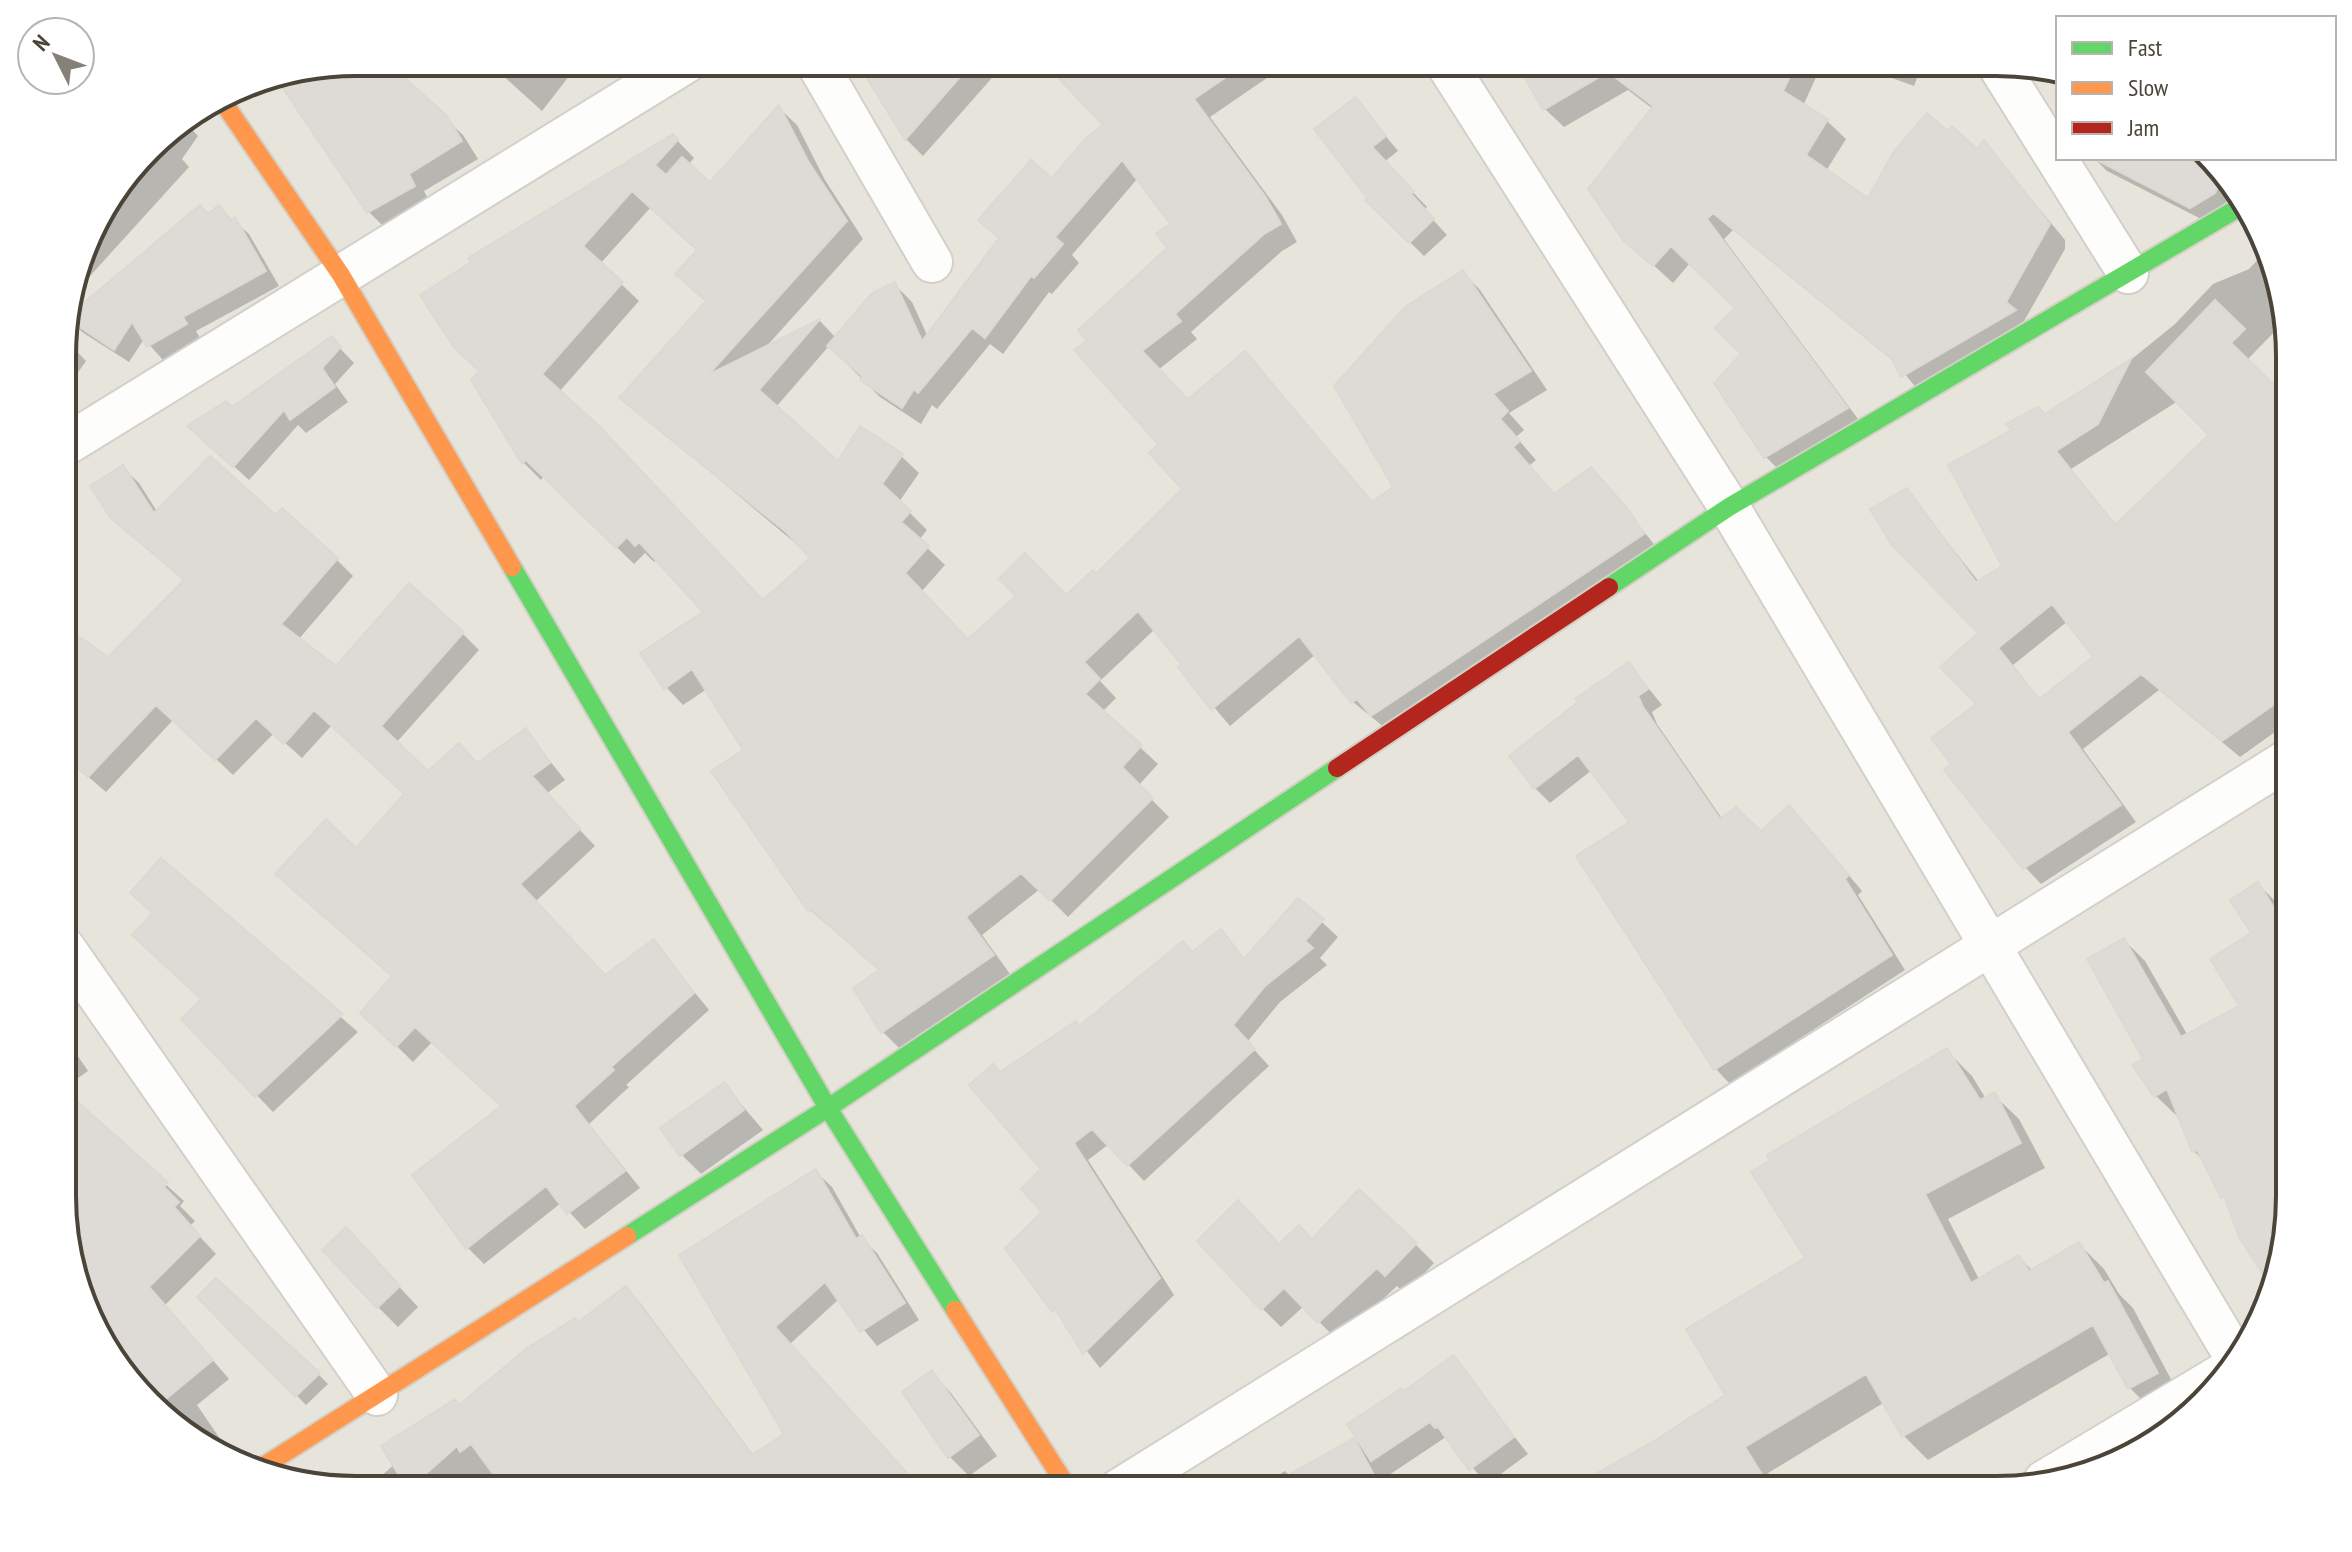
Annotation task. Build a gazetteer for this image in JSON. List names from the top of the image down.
{
  "legend": ["Fast", "Slow", "Jam"],
  "north": "top left"
}
